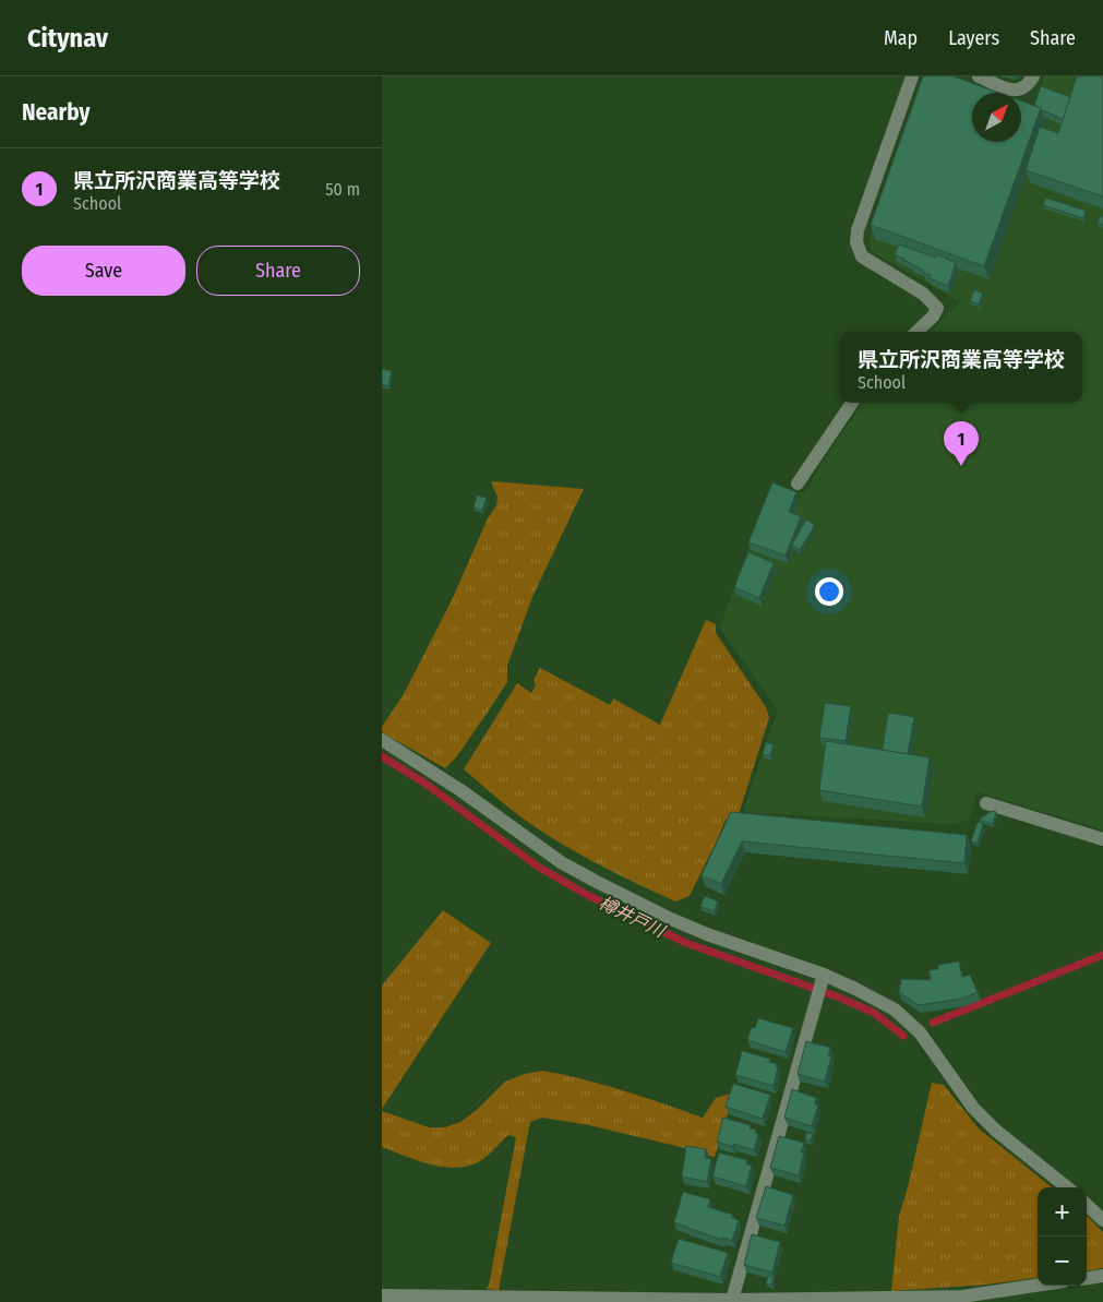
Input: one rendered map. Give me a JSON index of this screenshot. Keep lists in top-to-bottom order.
{
  "water": ["樽井戸川"],
  "north": "top right",
  "page": {
    "header": "Citynav",
    "nav": ["Map", "Layers", "Share"],
    "heading": "Nearby",
    "list": [
      {
        "mark": "1",
        "name": "県立所沢商業高等学校",
        "note": "School",
        "value": "50 m"
      }
    ],
    "buttons": ["Save", "Share"],
    "popup": ["県立所沢商業高等学校", "School"],
    "pins": "1",
    "map_buttons": ["+", "−"]
  }
}
